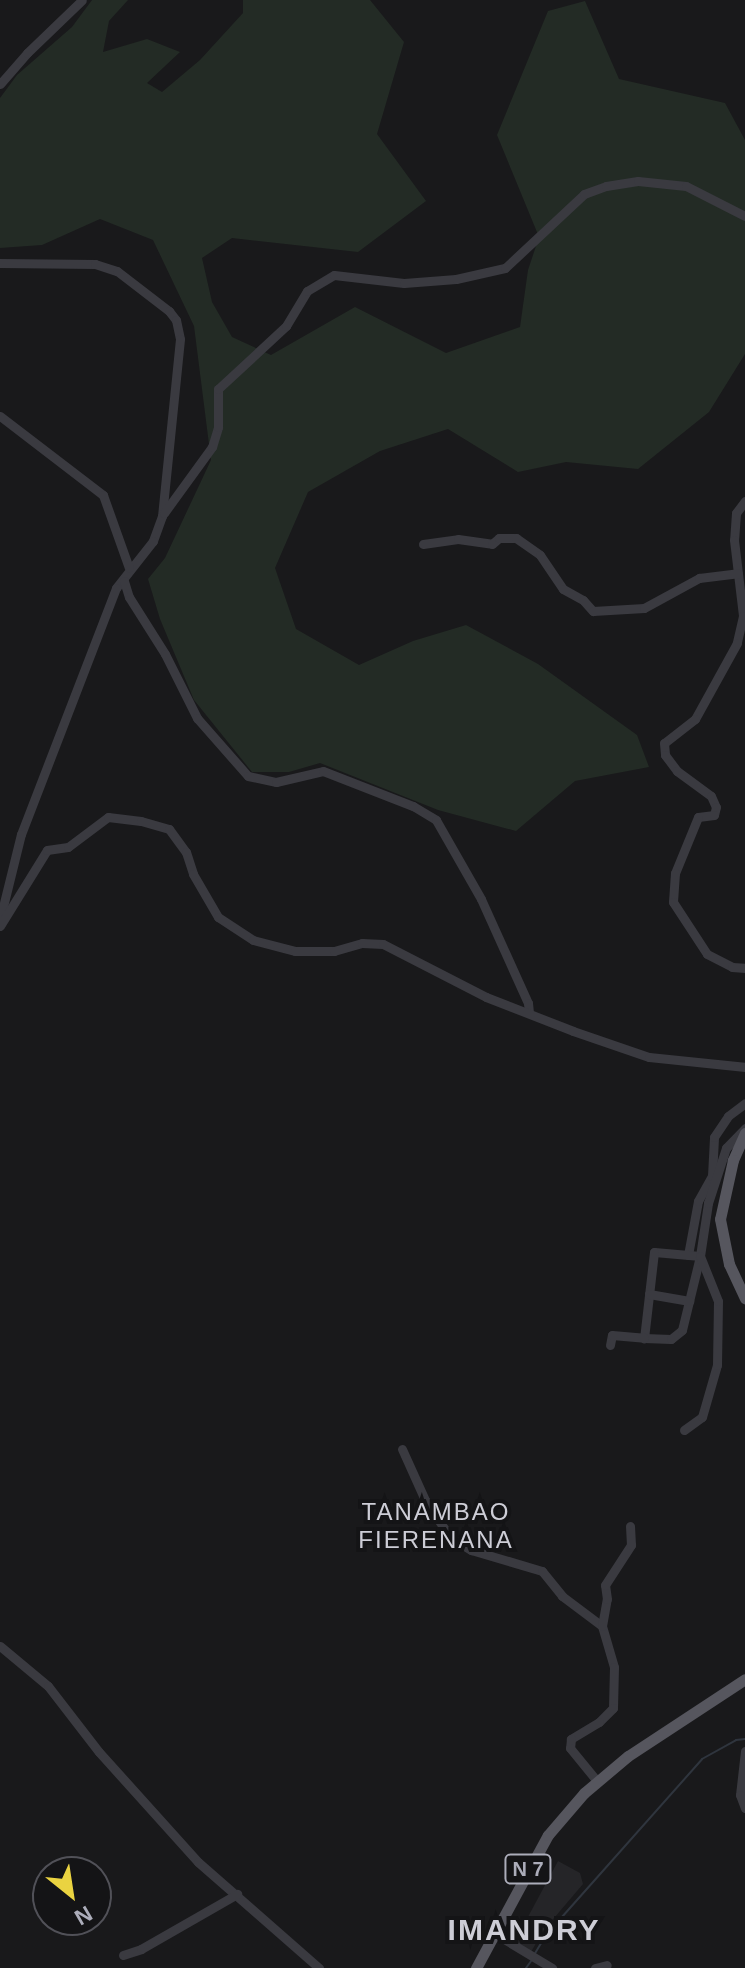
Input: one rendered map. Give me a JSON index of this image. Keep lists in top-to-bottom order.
{
  "streets": {
    "main road": ["N 7"]
  },
  "districts": ["TANAMBAO FIERENANA", "IMANDRY"],
  "north": "bottom right"
}
